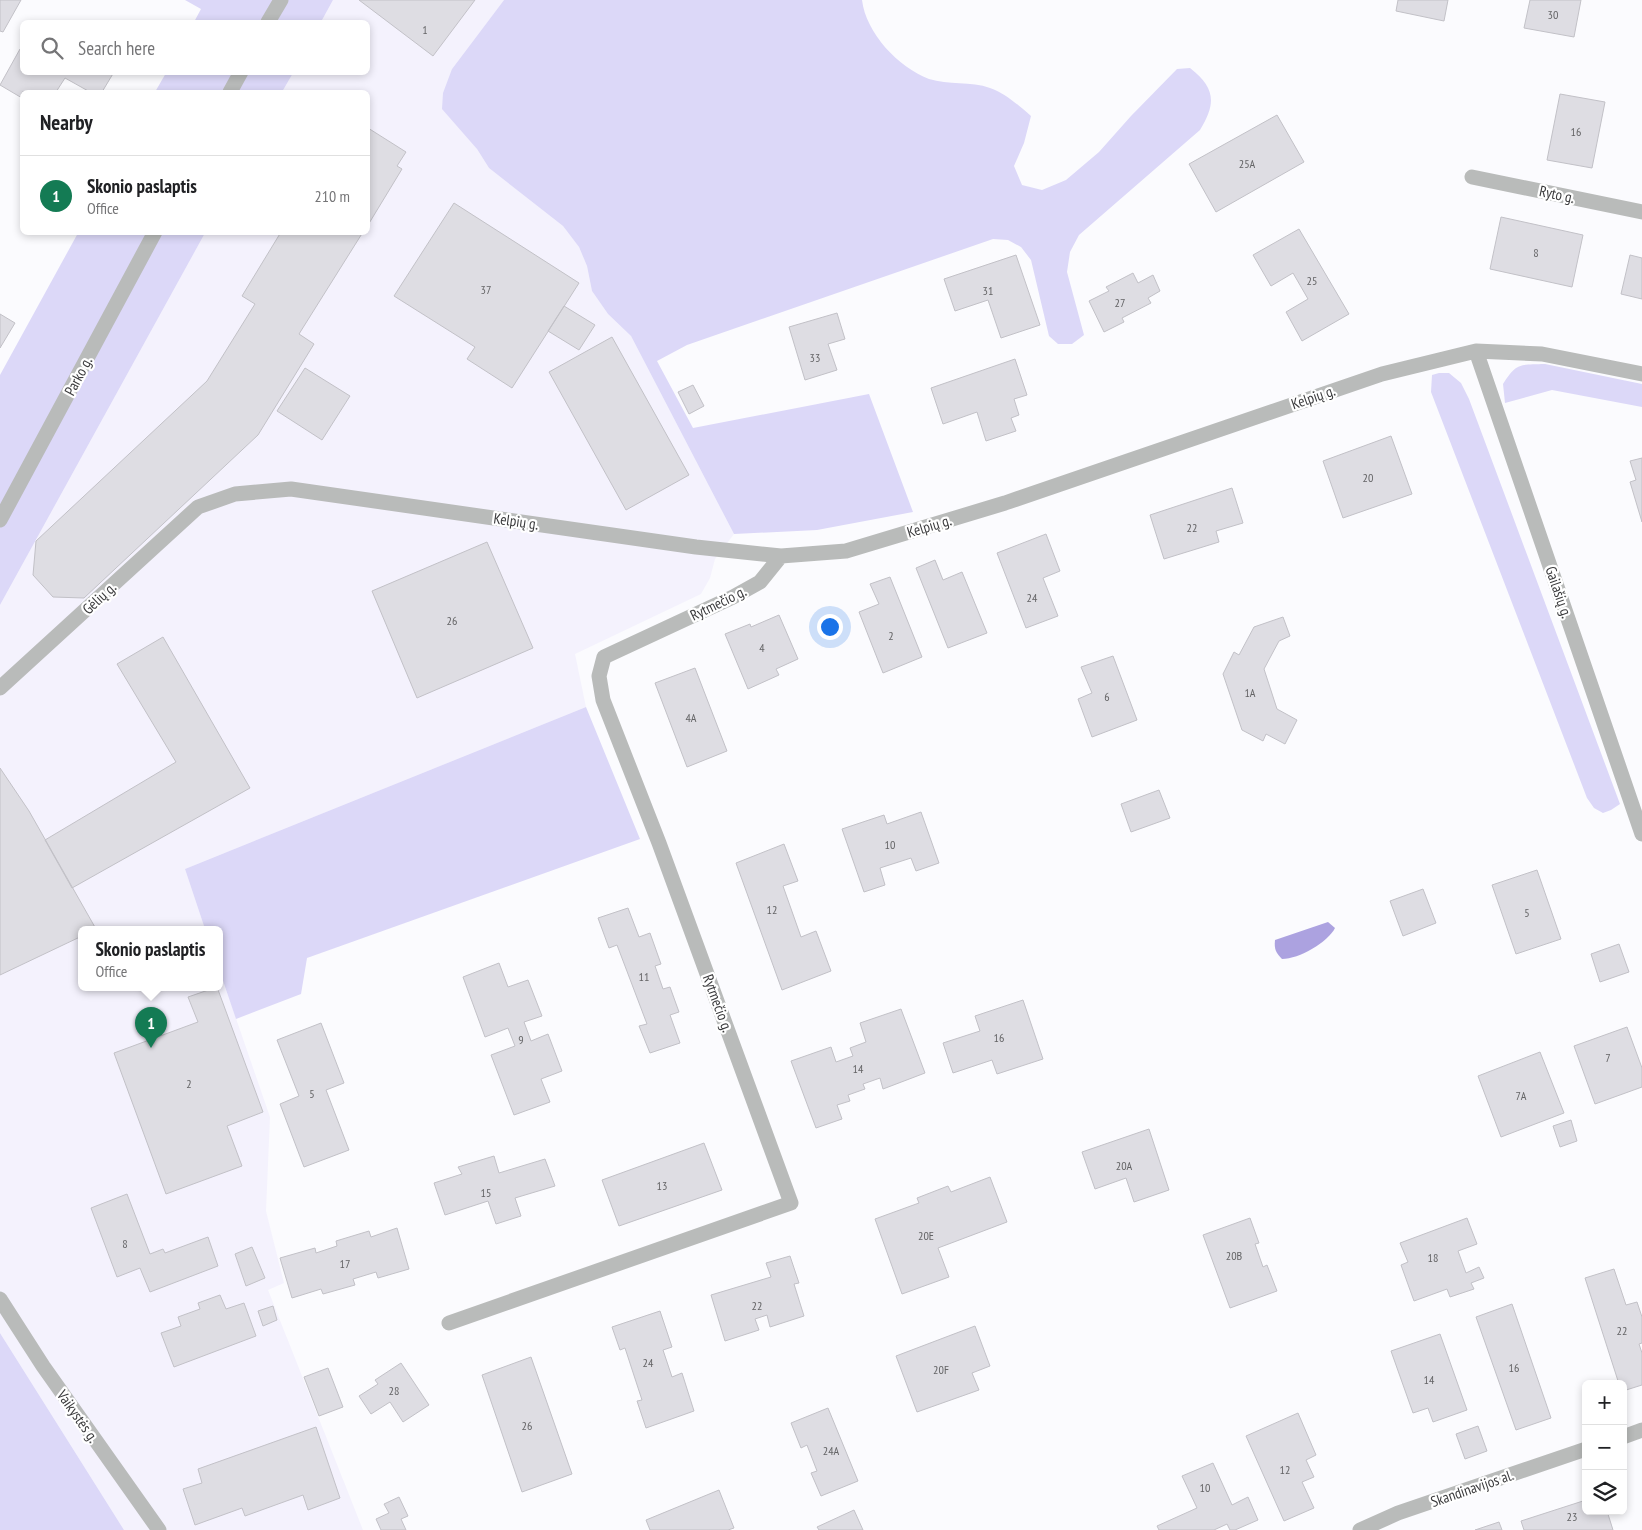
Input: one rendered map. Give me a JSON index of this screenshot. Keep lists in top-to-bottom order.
{
  "streets": {
    "street": [
      "Ryto g.",
      "Parko g.",
      "Kelpių g.",
      "Gailašių g.",
      "Gėlių g.",
      "Rytmečio g.",
      "Vaikystės g.",
      "Skandinavijos al."
    ]
  },
  "crossings": [
    ["Kelpių g.", "Gailašių g."],
    ["Kelpių g.", "Gėlių g."],
    ["Kelpių g.", "Rytmečio g."]
  ],
  "house_numbers": [
    "30",
    "1",
    "16",
    "25A",
    "8",
    "25",
    "37",
    "31",
    "27",
    "33",
    "20",
    "22",
    "24",
    "26",
    "2",
    "4",
    "1A",
    "6",
    "4A",
    "10",
    "12",
    "5",
    "11",
    "16",
    "9",
    "7",
    "14",
    "2",
    "5",
    "7A",
    "20A",
    "13",
    "15",
    "20E",
    "8",
    "20B",
    "18",
    "17",
    "22",
    "22",
    "24",
    "16",
    "20F",
    "14",
    "28",
    "26",
    "24A",
    "12",
    "10",
    "23"
  ],
  "page": {
    "search": "Search here",
    "heading": "Nearby",
    "list": [
      {
        "mark": "1",
        "name": "Skonio paslaptis",
        "note": "Office",
        "value": "210 m"
      }
    ],
    "popup": ["Skonio paslaptis", "Office"],
    "pins": "1",
    "map_buttons": ["+", "−"]
  }
}
